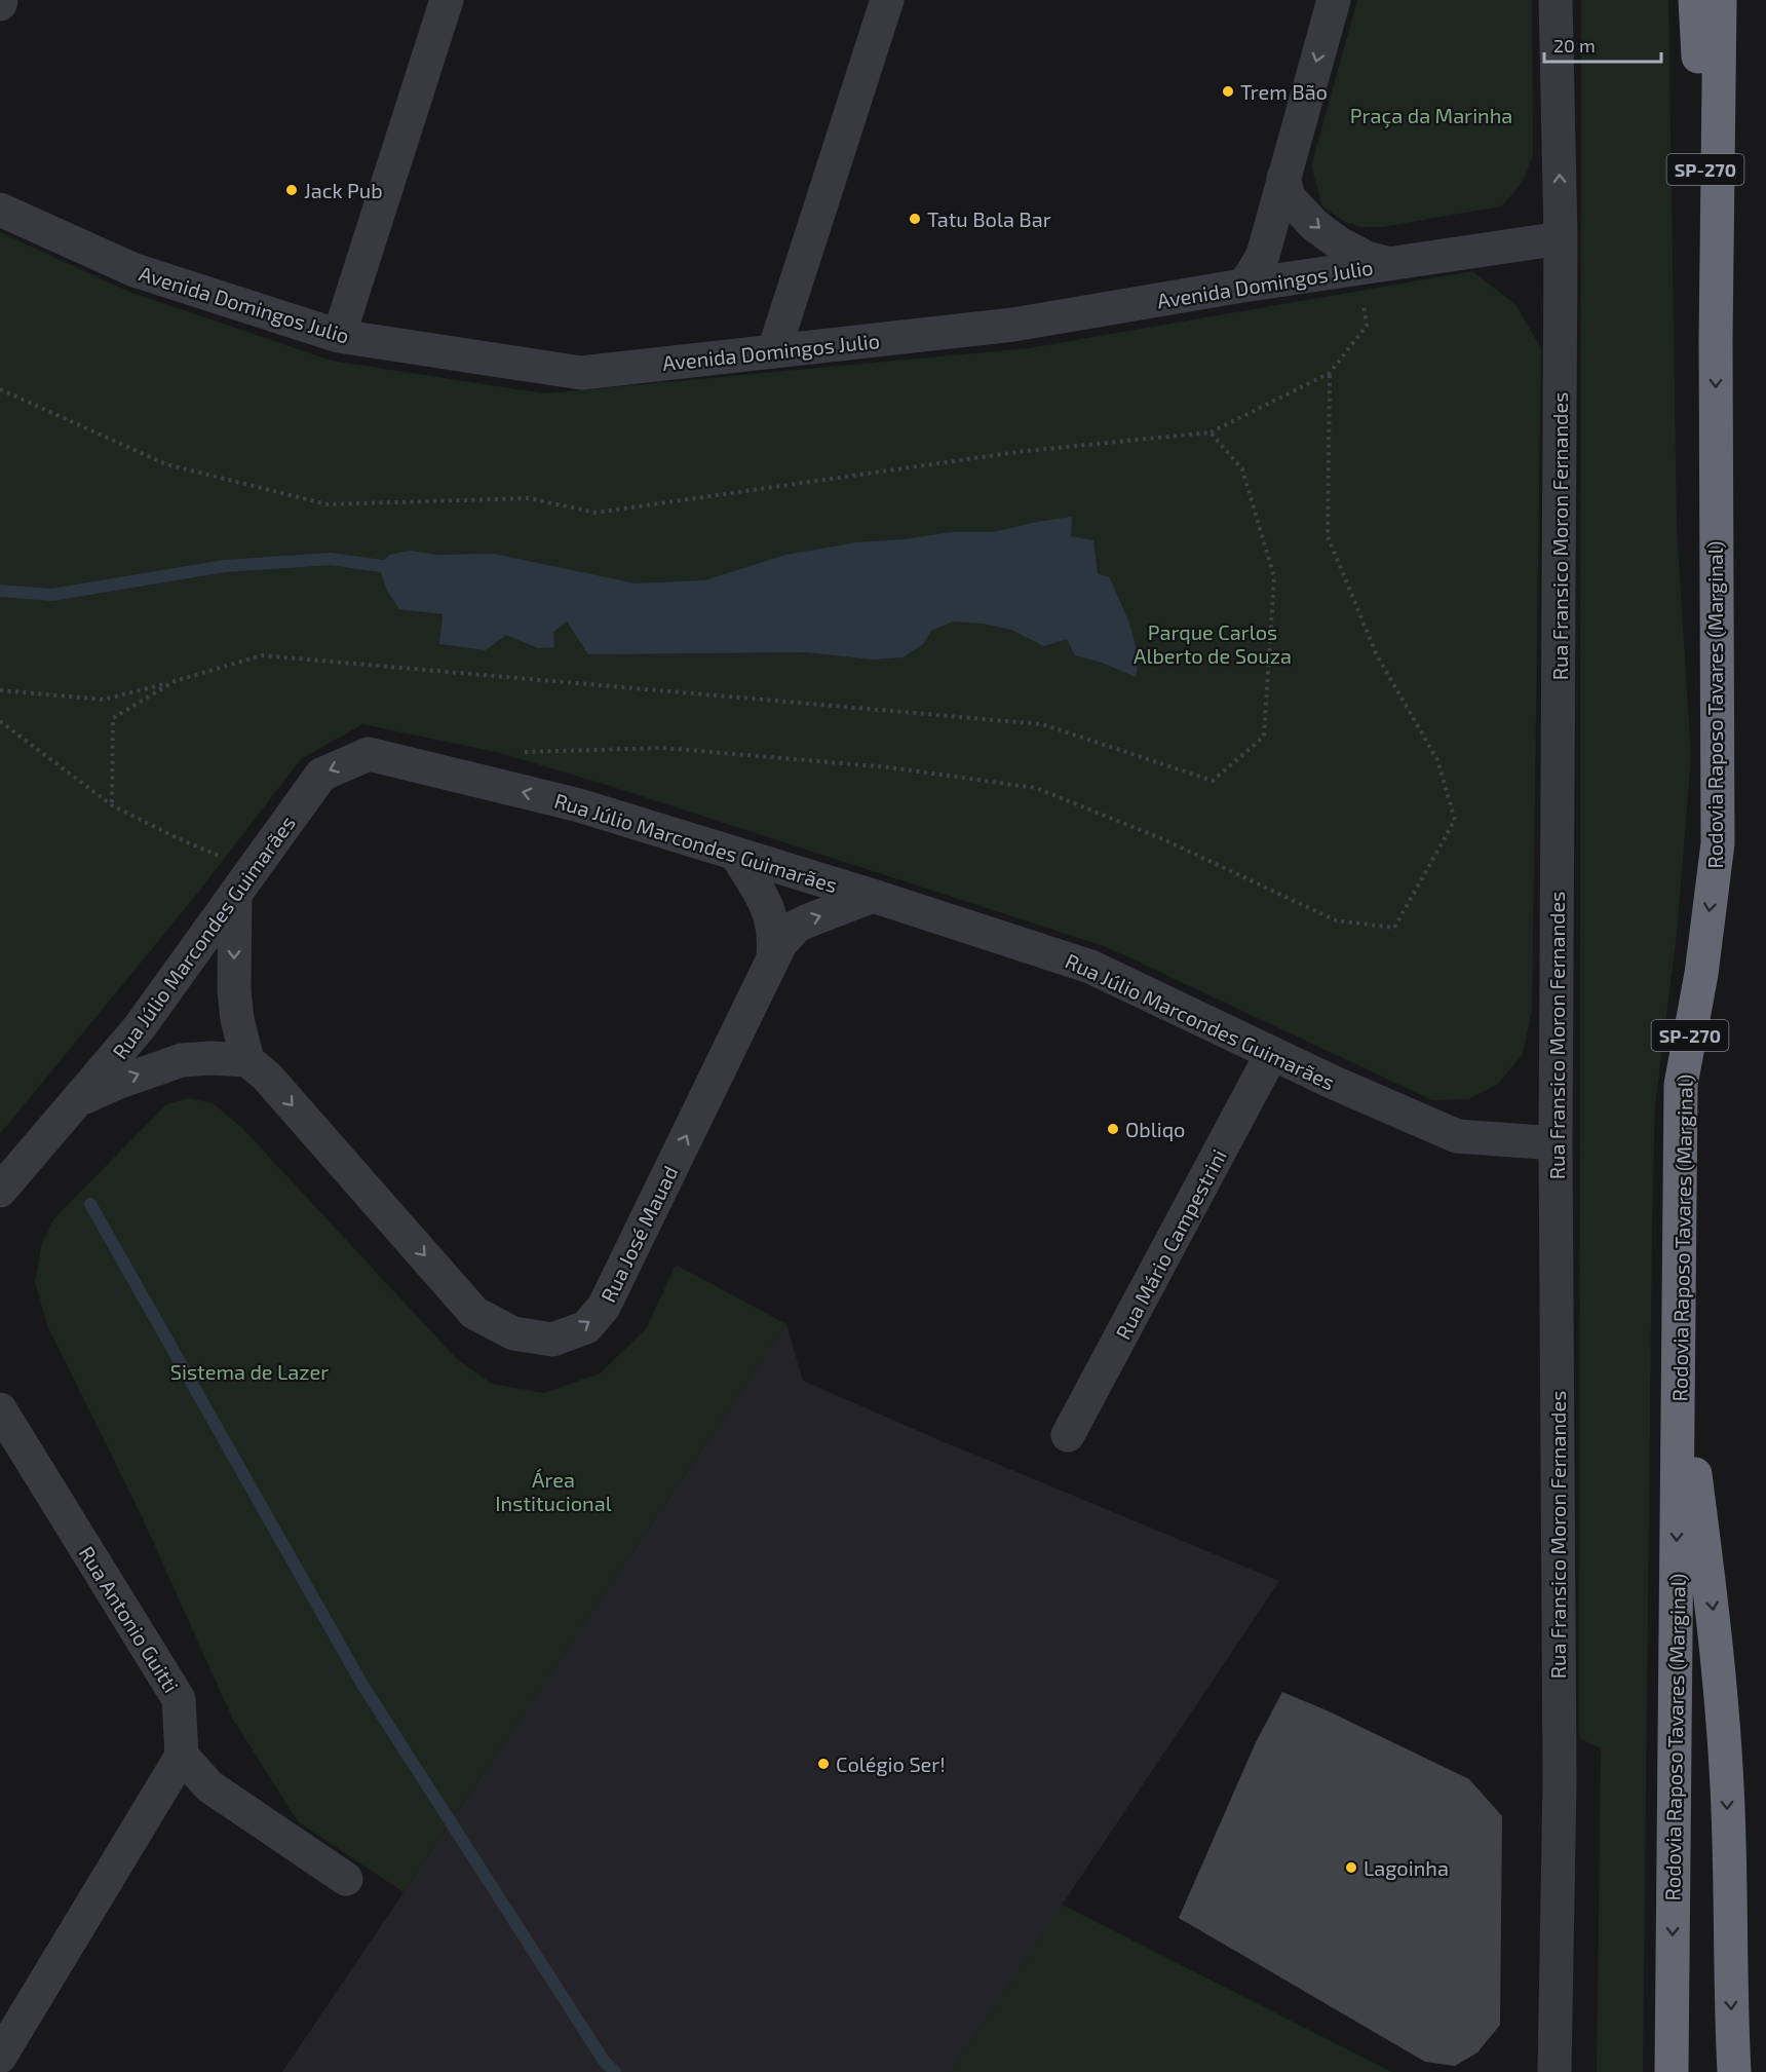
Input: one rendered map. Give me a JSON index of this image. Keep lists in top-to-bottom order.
{
  "streets": {
    "highway": ["SP-270", "Rodovia Raposo Tavares (Marginal)"],
    "street": [
      "Avenida Domingos Julio",
      "Rua Fransico Moron Fernandes",
      "Rua Júlio Marcondes Guimarães",
      "Rua José Mauad",
      "Rua Mário Campestrini",
      "Rua Antonio Guitti"
    ]
  },
  "crossings": [
    ["SP-270", "Rodovia Raposo Tavares (Marginal)"],
    ["Avenida Domingos Julio", "Rua Fransico Moron Fernandes"],
    ["Rua Fransico Moron Fernandes", "Rua Júlio Marcondes Guimarães"],
    ["Rua Júlio Marcondes Guimarães", "Rua José Mauad"],
    ["Rua Júlio Marcondes Guimarães", "Rua Mário Campestrini"]
  ],
  "parks": [
    "Praça da Marinha",
    "Parque Carlos Alberto de Souza",
    "Sistema de Lazer",
    "Área Institucional"
  ],
  "places": [
    "Trem Bão",
    "Jack Pub",
    "Tatu Bola Bar",
    "Obliqo",
    "Colégio Ser!",
    "Lagoinha"
  ],
  "scale_bar": "20 m"
}
